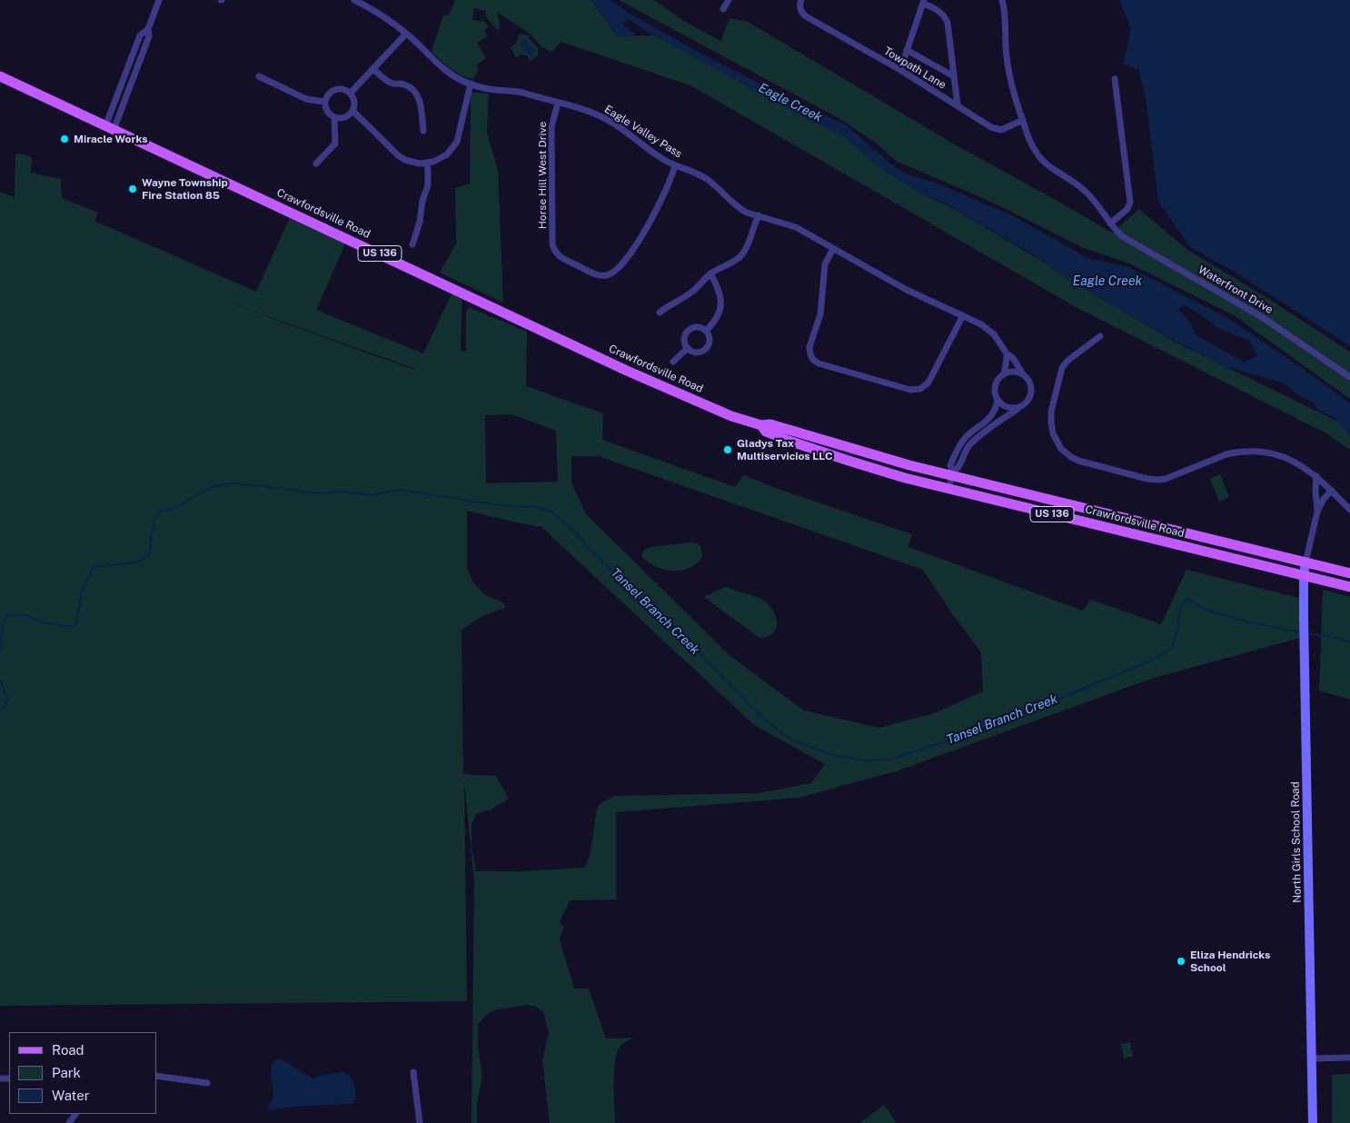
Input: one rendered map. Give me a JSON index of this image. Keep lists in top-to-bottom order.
{
  "streets": {
    "main road": ["Crawfordsville Road", "US 136", "North Girls School Road"],
    "street": [
      "Towpath Lane",
      "Eagle Valley Pass",
      "Horse Hill West Drive",
      "Waterfront Drive"
    ]
  },
  "crossings": [
    ["Towpath Lane", "Waterfront Drive"],
    ["Eagle Valley Pass", "Horse Hill West Drive"],
    ["Crawfordsville Road", "North Girls School Road"]
  ],
  "water": ["Eagle Creek", "Tansel Branch Creek"],
  "places": [
    "Miracle Works",
    "Wayne Township Fire Station 85",
    "Gladys Tax Multiservicios LLC",
    "Eliza Hendricks School"
  ],
  "legend": ["Road", "Park", "Water"]
}
